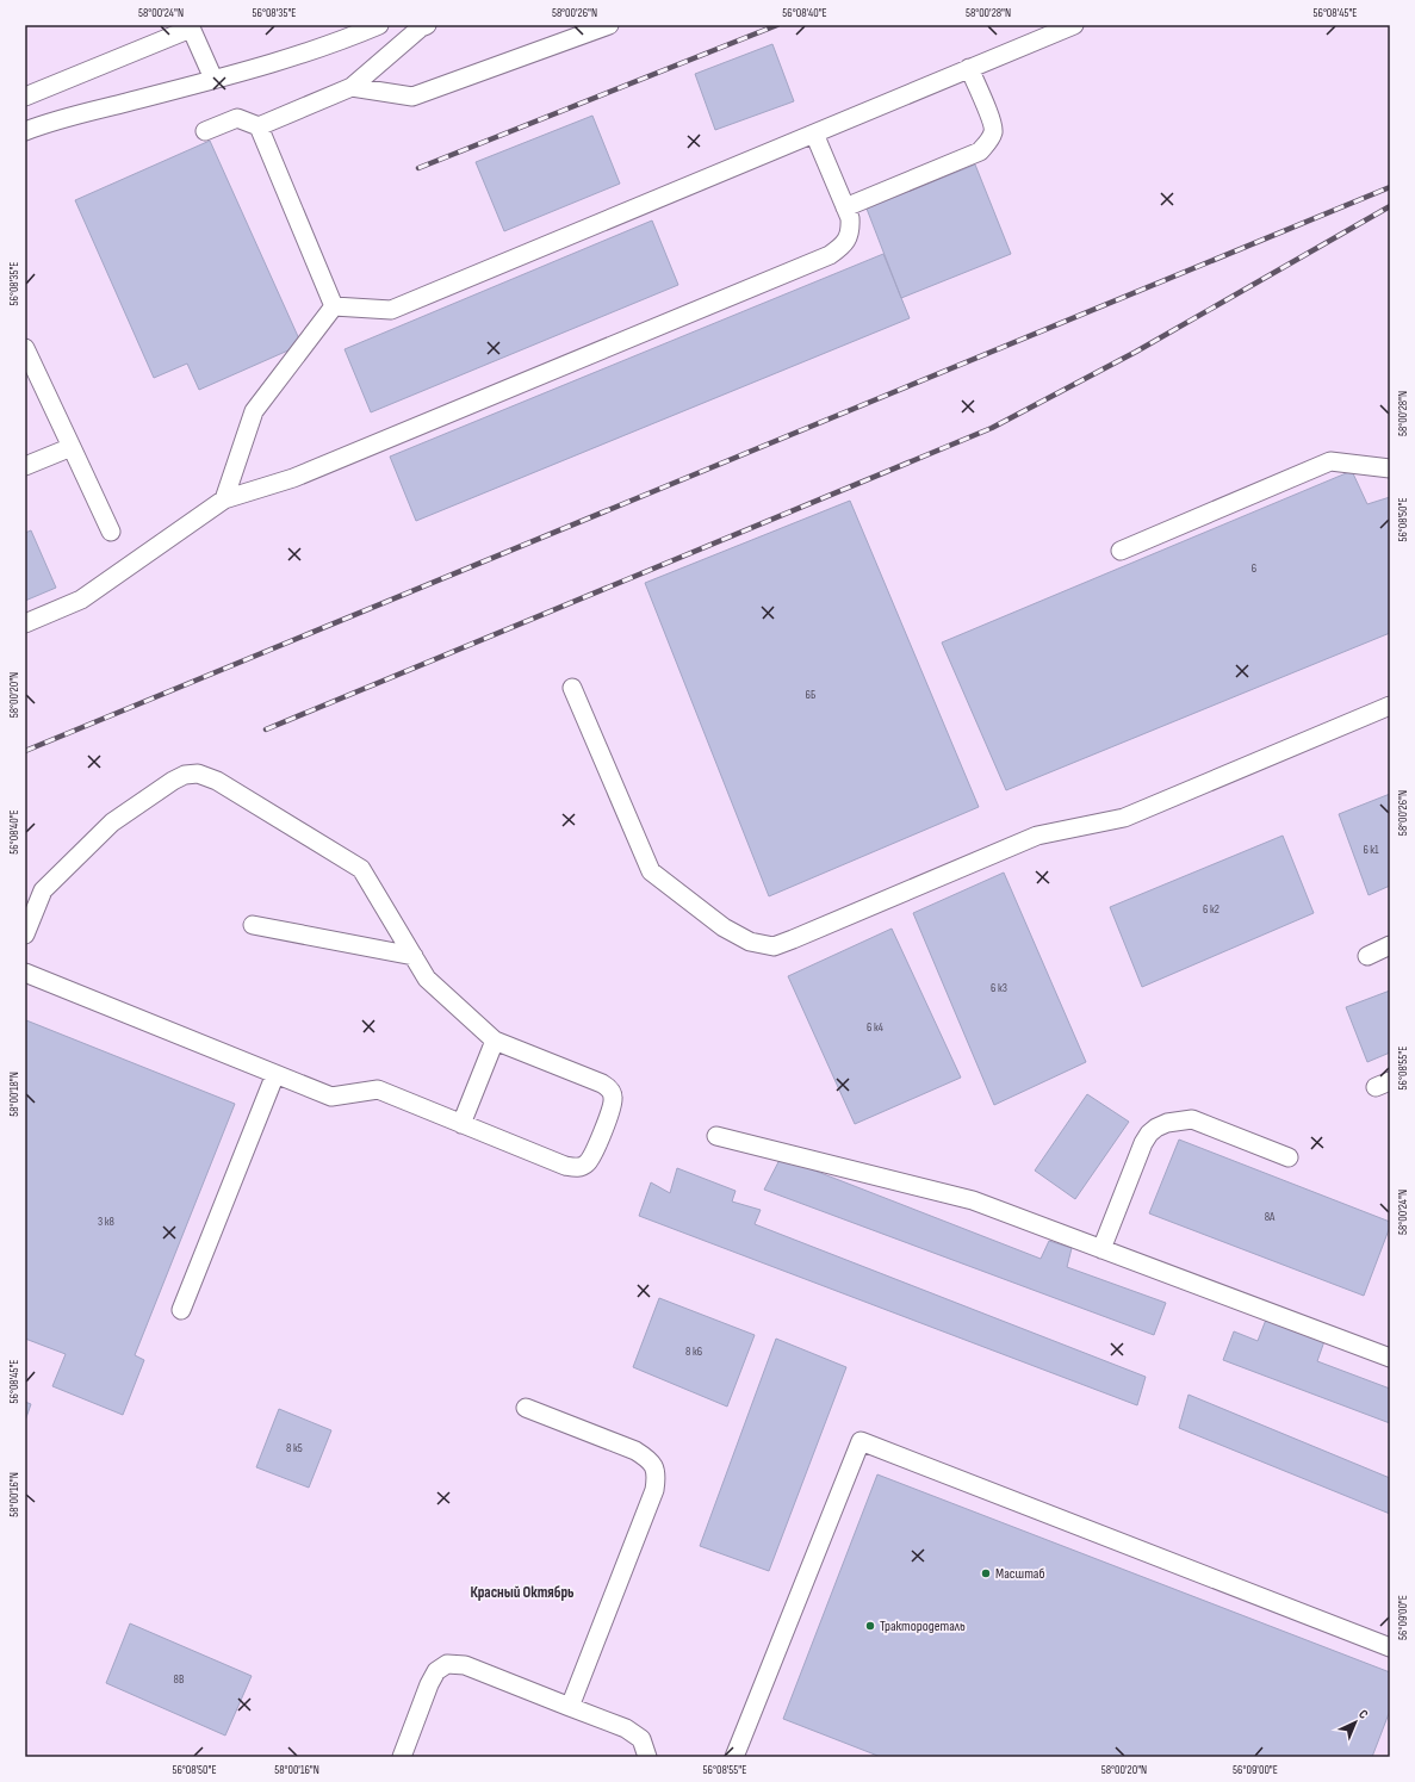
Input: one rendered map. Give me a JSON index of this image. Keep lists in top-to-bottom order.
{
  "districts": ["Красный Октябрь"],
  "places": ["Масштаб", "Трактородеталь"],
  "house_numbers": [
    "6",
    "6Б",
    "6 к1",
    "6 к2",
    "6 к3",
    "6 к4",
    "8А",
    "3 к8",
    "8 к6",
    "8 к5",
    "8В"
  ],
  "north": "top right",
  "coordinates": [
    "58°00'24\"N",
    "56°08'35\"E",
    "58°00'26\"N",
    "56°08'40\"E",
    "58°00'28\"N",
    "56°08'45\"E",
    "56°08'50\"E",
    "58°00'20\"N",
    "56°08'55\"E",
    "58°00'18\"N",
    "58°00'16\"N",
    "56°09'00\"E"
  ]
}
